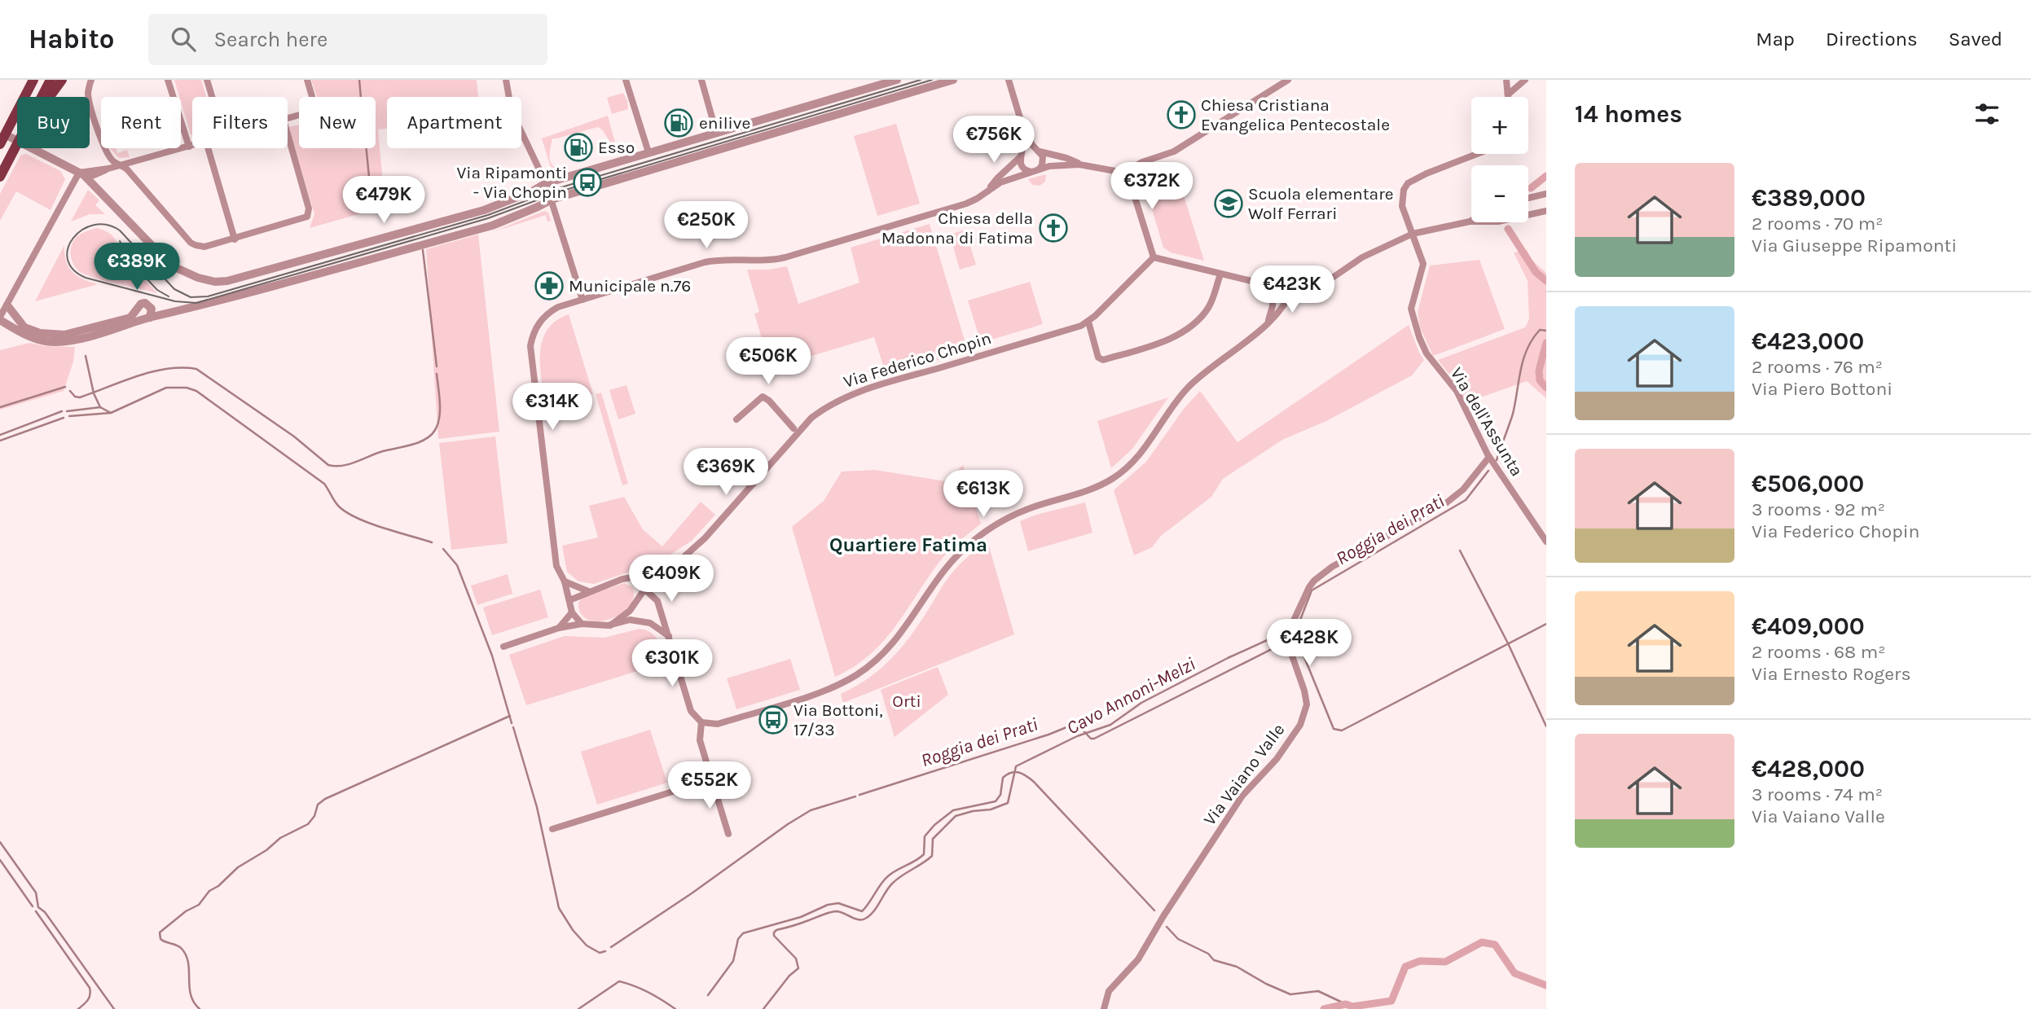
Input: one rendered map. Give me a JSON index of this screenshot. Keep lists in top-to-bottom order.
{
  "streets": {
    "street": ["Via Federico Chopin", "Via dell'Assunta", "Via Vaiano Valle"]
  },
  "crossings": [
    ["Via dell'Assunta", "Via Vaiano Valle"]
  ],
  "districts": ["Quartiere Fatima"],
  "water": ["Roggia dei Prati", "Cavo Annoni-Melzi"],
  "parks": ["Orti"],
  "places": {
    "church": ["Chiesa Cristiana Evangelica Pentecostale", "Chiesa della Madonna di Fatima"],
    "fuel station": ["enilive", "Esso"],
    "bus stop": ["Via Ripamonti - Via Chopin", "Via Bottoni, 17/33"],
    "school or university": ["Scuola elementare Wolf Ferrari"],
    "pharmacy": ["Municipale n.76"]
  },
  "page": {
    "header": "Habito",
    "search": "Search here",
    "nav": ["Map", "Directions", "Saved"],
    "heading": "14 homes",
    "map_buttons": ["+", "−"],
    "chip": [
      "Buy",
      "Rent",
      "Filters",
      "New",
      "Apartment"
    ],
    "price": [
      "€756K",
      "€372K",
      "€479K",
      "€250K",
      "€389K",
      "€423K",
      "€506K",
      "€314K",
      "€369K",
      "€613K",
      "€409K",
      "€428K",
      "€301K",
      "€552K"
    ],
    "list": [
      {
        "name": "€389,000",
        "note": "2 rooms · 70 m² · Via Giuseppe Ripamonti"
      },
      {
        "name": "€423,000",
        "note": "2 rooms · 76 m² · Via Piero Bottoni"
      },
      {
        "name": "€506,000",
        "note": "3 rooms · 92 m² · Via Federico Chopin"
      },
      {
        "name": "€409,000",
        "note": "2 rooms · 68 m² · Via Ernesto Rogers"
      },
      {
        "name": "€428,000",
        "note": "3 rooms · 74 m² · Via Vaiano Valle"
      }
    ]
  }
}
